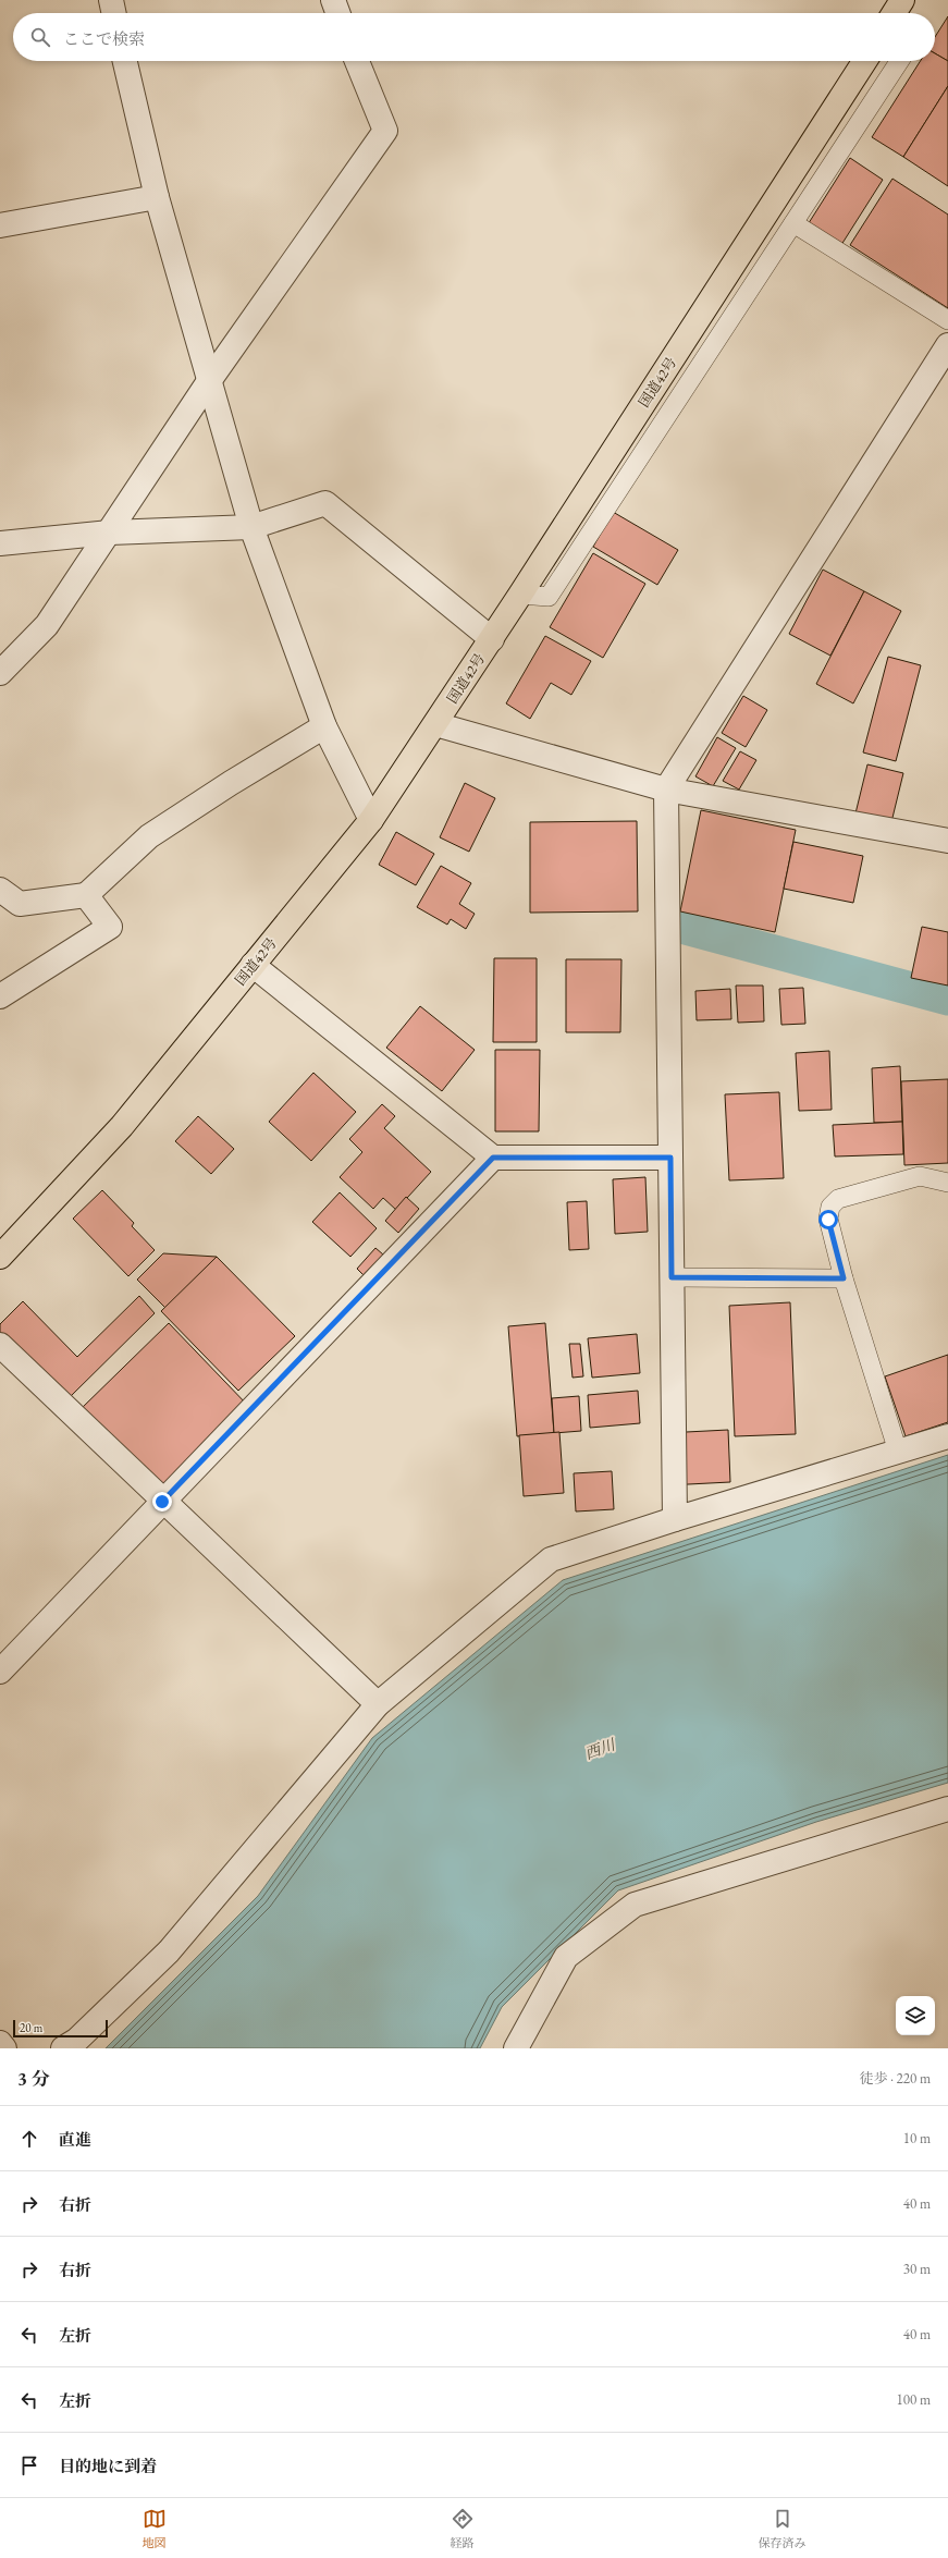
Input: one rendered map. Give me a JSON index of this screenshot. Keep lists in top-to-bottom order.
{
  "streets": {
    "highway": ["国道42号"]
  },
  "water": ["西川"],
  "scale_bar": "20 m",
  "page": {
    "search": "ここで検索",
    "scale": "20 m",
    "heading": ["3 分", "徒歩 · 220 m"],
    "list": [
      ["直進", "10 m"],
      ["右折", "40 m"],
      ["右折", "30 m"],
      ["左折", "40 m"],
      ["左折", "100 m"],
      "目的地に到着"
    ],
    "nav": ["地図", "経路", "保存済み"]
  }
}
